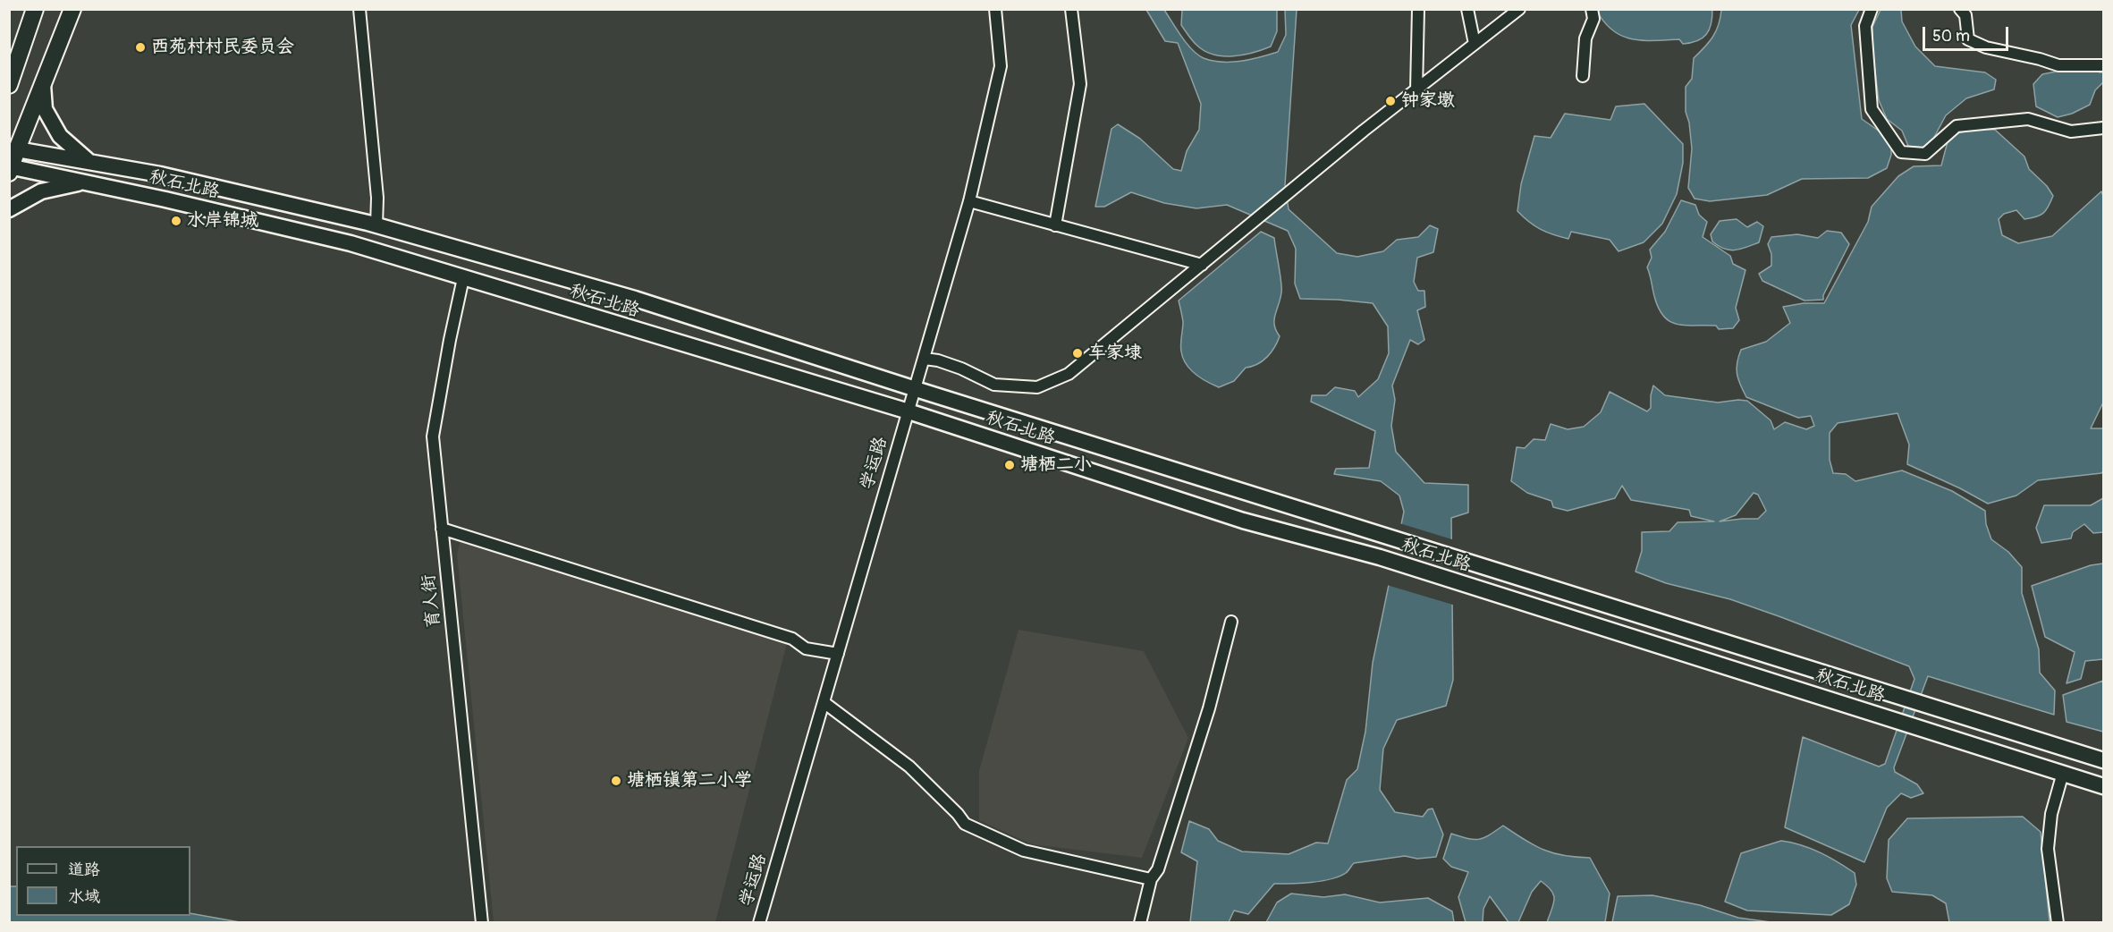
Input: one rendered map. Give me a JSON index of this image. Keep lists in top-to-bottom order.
{
  "streets": {
    "main road": ["秋石北路"],
    "street": ["学运路", "育人街"]
  },
  "crossings": [
    ["秋石北路", "学运路"],
    ["秋石北路", "育人街"]
  ],
  "places": [
    "西苑村村民委员会",
    "钟家墩",
    "水岸锦城",
    "车家埭",
    "塘栖二小",
    "塘栖镇第二小学"
  ],
  "legend": ["道路", "水域"],
  "scale_bar": "50 m"
}
